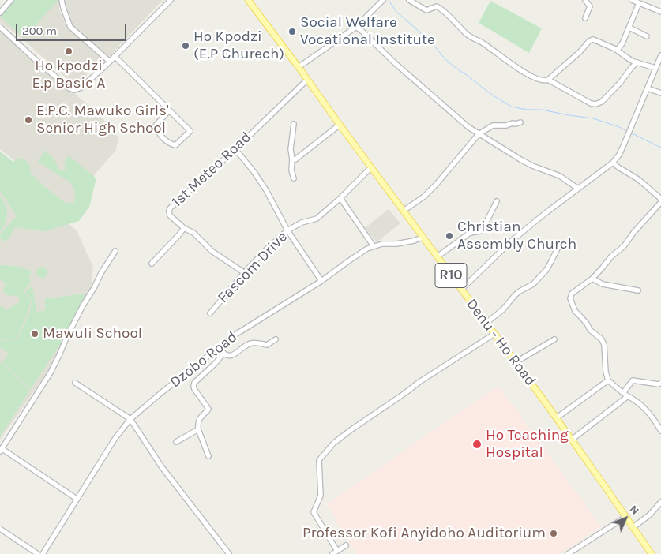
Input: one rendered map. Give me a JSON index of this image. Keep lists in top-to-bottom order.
{
  "streets": {
    "main road": ["R10", "Denu - Ho Road"],
    "street": ["1st Meteo Road", "Fascom Drive", "Dzobo Road"]
  },
  "crossings": [
    ["1st Meteo Road", "Denu - Ho Road"],
    ["Fascom Drive", "Denu - Ho Road"],
    ["Denu - Ho Road", "Dzobo Road"]
  ],
  "places": [
    "Social Welfare Vocational Institute",
    "Ho Kpodzi (E.P Churech)",
    "Ho kpodzi E.p Basic A",
    "E.P.C. Mawuko Girls' Senior High School",
    "Christian Assembly Church",
    "Mawuli School",
    "Ho Teaching Hospital",
    "Professor Kofi Anyidoho Auditorium"
  ],
  "scale_bar": "200 m",
  "north": "top right"
}
